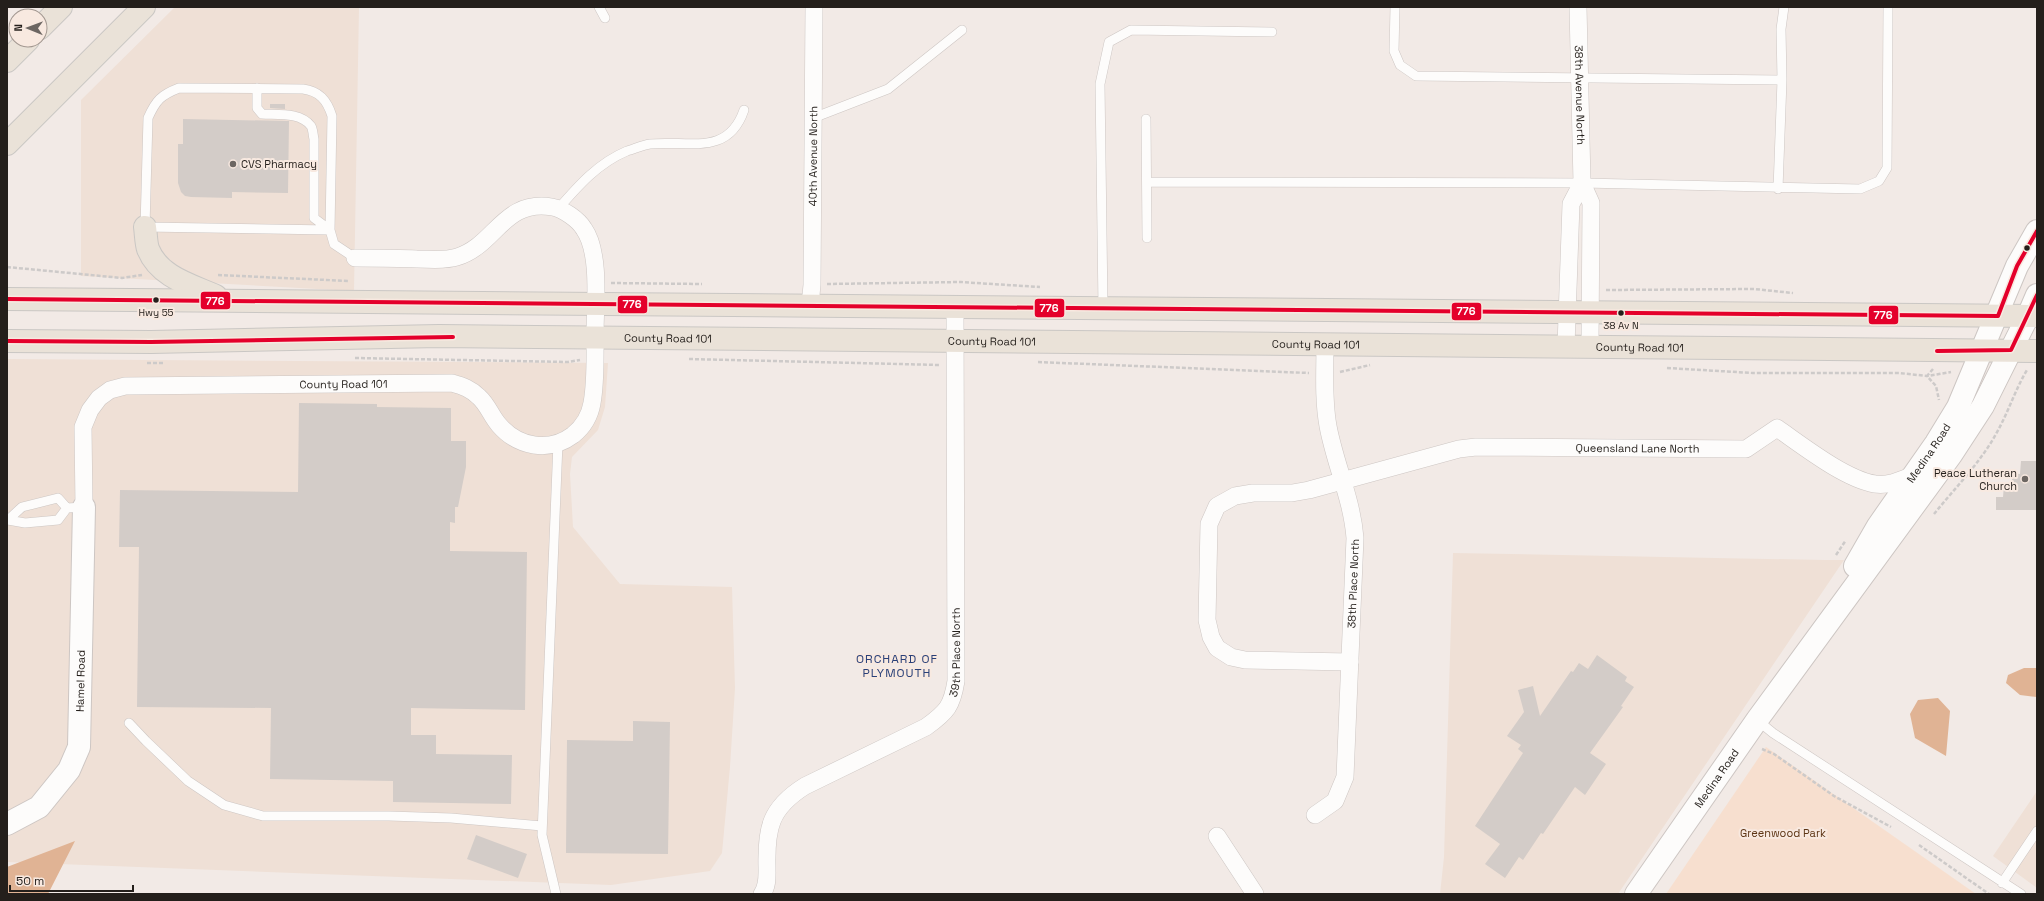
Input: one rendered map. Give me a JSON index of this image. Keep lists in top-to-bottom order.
{
  "streets": {
    "main road": ["County Road 101"],
    "street": [
      "38th Avenue North",
      "40th Avenue North",
      "Queensland Lane North",
      "Medina Road",
      "38th Place North",
      "39th Place North",
      "Hamel Road"
    ]
  },
  "crossings": [
    ["38th Avenue North", "County Road 101"],
    ["County Road 101", "Medina Road"],
    ["County Road 101", "38th Place North"],
    ["County Road 101", "39th Place North"],
    ["County Road 101", "Hamel Road"],
    ["Queensland Lane North", "Medina Road"],
    ["Queensland Lane North", "38th Place North"]
  ],
  "districts": ["ORCHARD OF PLYMOUTH"],
  "parks": ["Greenwood Park"],
  "places": [
    "CVS Pharmacy",
    "Hwy 55",
    "38 Av N",
    "Peace Lutheran Church"
  ],
  "lines": ["transit line 776"],
  "scale_bar": "50 m",
  "north": "left"
}
